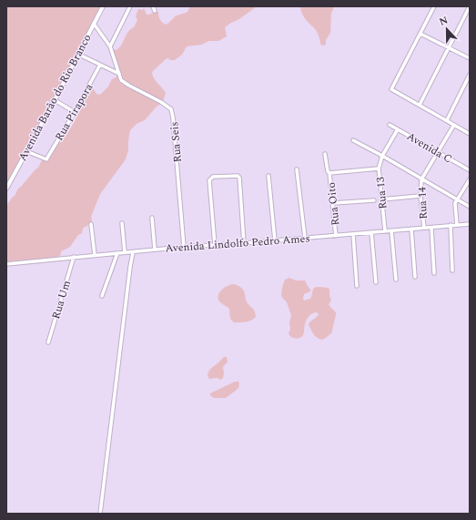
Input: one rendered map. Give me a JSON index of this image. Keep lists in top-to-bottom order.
{
  "streets": {
    "street": [
      "Avenida Barão do Rio Branco",
      "Rua Pirapora",
      "Rua Seis",
      "Avenida C",
      "Rua 13",
      "Rua 14",
      "Rua Oito",
      "Avenida Lindolfo Pedro Ames",
      "Rua Um"
    ]
  },
  "crossings": [
    ["Avenida Barão do Rio Branco", "Rua Pirapora"],
    ["Rua Seis", "Avenida Lindolfo Pedro Ames"],
    ["Avenida C", "Rua 13"],
    ["Rua 13", "Avenida Lindolfo Pedro Ames"],
    ["Rua 14", "Avenida Lindolfo Pedro Ames"],
    ["Rua Oito", "Avenida Lindolfo Pedro Ames"],
    ["Avenida Lindolfo Pedro Ames", "Rua Um"]
  ],
  "north": "top"
}
